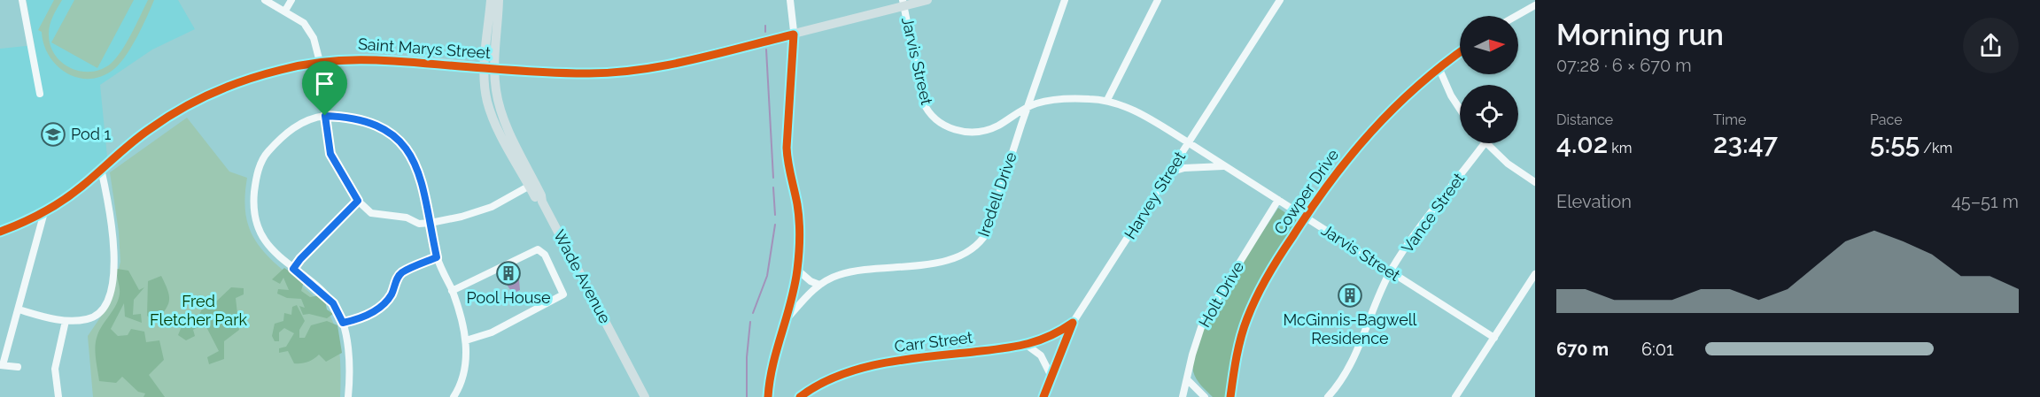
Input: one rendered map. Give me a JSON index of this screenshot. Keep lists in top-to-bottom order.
{
  "streets": {
    "main road": ["Saint Marys Street", "Wade Avenue"],
    "street": [
      "Jarvis Street",
      "Cowper Drive",
      "Iredell Drive",
      "Harvey Street",
      "Vance Street",
      "Holt Drive",
      "Carr Street"
    ]
  },
  "crossings": [
    ["Saint Marys Street", "Jarvis Street"],
    ["Saint Marys Street", "Wade Avenue"],
    ["Jarvis Street", "Cowper Drive"],
    ["Jarvis Street", "Iredell Drive"],
    ["Jarvis Street", "Harvey Street"],
    ["Jarvis Street", "Vance Street"],
    ["Jarvis Street", "Holt Drive"],
    ["Harvey Street", "Carr Street"]
  ],
  "parks": ["Fred Fletcher Park"],
  "places": {
    "school or university": ["Pod 1"],
    "building": ["Pool House", "McGinnis-Bagwell Residence"]
  },
  "north": "right",
  "page": {
    "heading": ["Morning run", "07:28 · 6 × 670 m"],
    "stats": [
      ["Distance", "4.02 km"],
      ["Time", "23:47"],
      ["Pace", "5:55 /km"]
    ],
    "chart": ["Elevation", "45–51 m"],
    "list": [
      {
        "name": "670 m",
        "note": "6:01"
      }
    ]
  }
}
